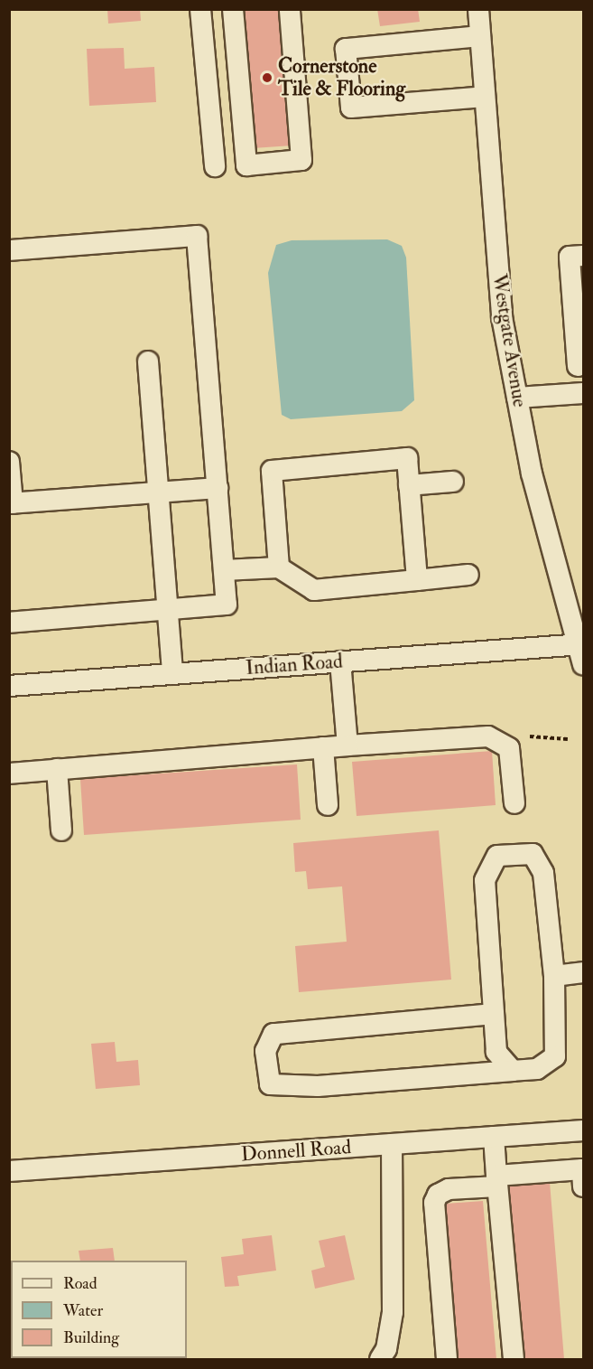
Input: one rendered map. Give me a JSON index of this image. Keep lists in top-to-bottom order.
{
  "streets": {
    "street": ["Westgate Avenue", "Indian Road", "Donnell Road"]
  },
  "crossings": [
    ["Westgate Avenue", "Indian Road"]
  ],
  "places": ["Cornerstone Tile & Flooring"],
  "legend": ["Road", "Water", "Building"]
}
